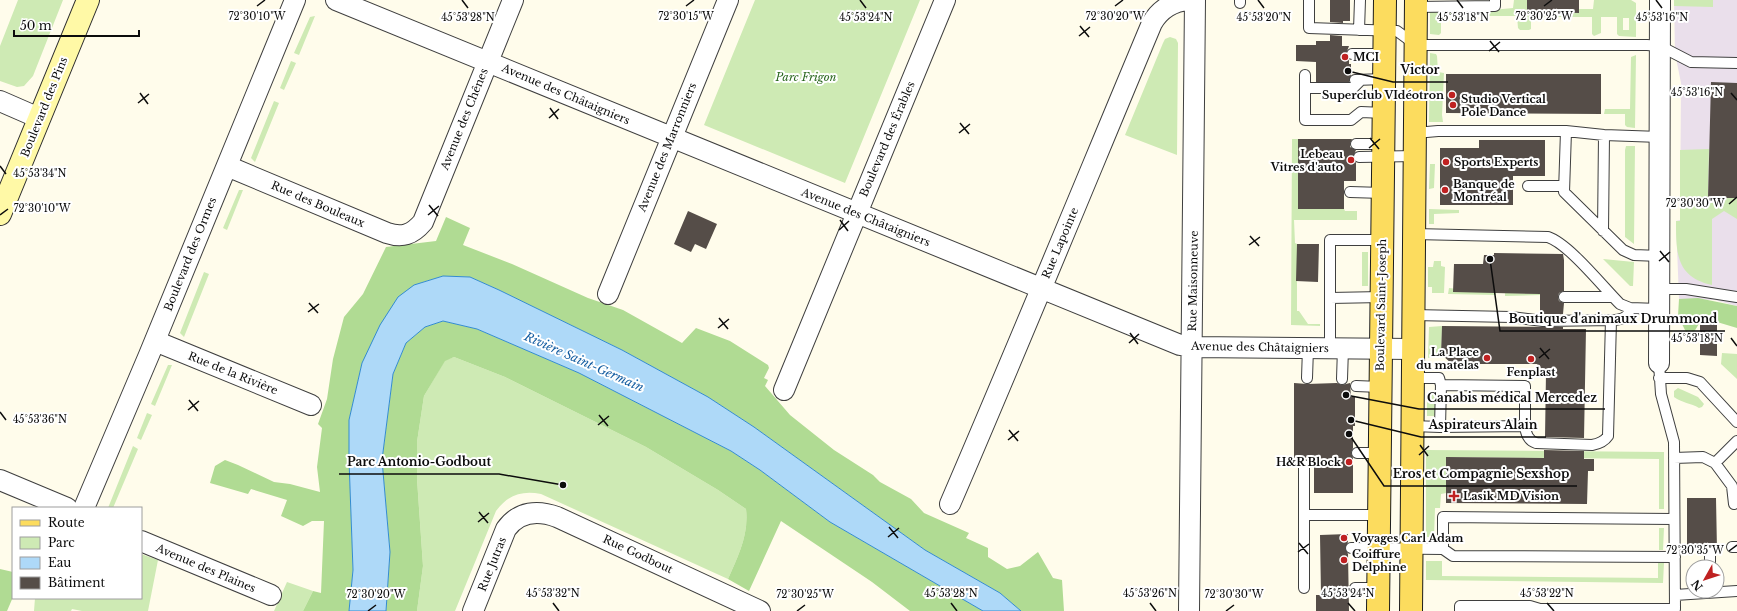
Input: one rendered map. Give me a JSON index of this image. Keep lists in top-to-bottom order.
{
  "streets": {
    "main road": ["Boulevard Saint-Joseph"],
    "street": [
      "Avenue des Châtaigniers",
      "Boulevard des Pins",
      "Avenue des Chênes",
      "Boulevard des Érables",
      "Avenue des Marronniers",
      "Rue des Bouleaux",
      "Rue Lapointe",
      "Boulevard des Ormes",
      "Rue Maisonneuve",
      "Rue de la Rivière",
      "Rue Godbout",
      "Rue Jutras",
      "Avenue des Plaines"
    ]
  },
  "crossings": [
    ["Avenue des Châtaigniers", "Avenue des Chênes"],
    ["Avenue des Châtaigniers", "Boulevard des Érables"],
    ["Avenue des Châtaigniers", "Avenue des Marronniers"],
    ["Avenue des Châtaigniers", "Rue Lapointe"],
    ["Avenue des Châtaigniers", "Rue Maisonneuve"],
    ["Avenue des Châtaigniers", "Boulevard Saint-Joseph"],
    ["Avenue des Chênes", "Rue des Bouleaux"],
    ["Rue des Bouleaux", "Boulevard des Ormes"],
    ["Boulevard des Ormes", "Rue de la Rivière"],
    ["Rue Godbout", "Rue Jutras"]
  ],
  "water": ["Rivière Saint-Germain"],
  "parks": ["Parc Frigon"],
  "places": {
    "other": [
      "MCI",
      "Victor",
      "Superclub VIdéotron",
      "Studio Vertical Pole Dance",
      "Lebeau Vitres d'auto",
      "Sports Experts",
      "Banque de Montréal",
      "Boutique d'animaux Drummond",
      "La Place du matelas",
      "Fenplast",
      "Canabis médical Mercedez",
      "Aspirateurs Alain",
      "Eros et Compagnie Sexshop",
      "H&R Block",
      "Parc Antonio-Godbout",
      "Voyages Carl Adam",
      "Coiffure Delphine"
    ],
    "health": ["Lasik MD Vision"]
  },
  "legend": [
    "Route",
    "Parc",
    "Eau",
    "Bâtiment"
  ],
  "scale_bar": "50 m",
  "north": "bottom left",
  "coordinates": [
    "72°30'10\"W",
    "72°30'15\"W",
    "72°30'20\"W",
    "72°30'25\"W",
    "45°53'18\"N",
    "45°53'28\"N",
    "45°53'24\"N",
    "45°53'20\"N",
    "45°53'16\"N",
    "45°53'34\"N",
    "72°30'30\"W",
    "45°53'36\"N",
    "72°30'35\"W",
    "45°53'32\"N",
    "45°53'26\"N",
    "45°53'22\"N"
  ]
}
